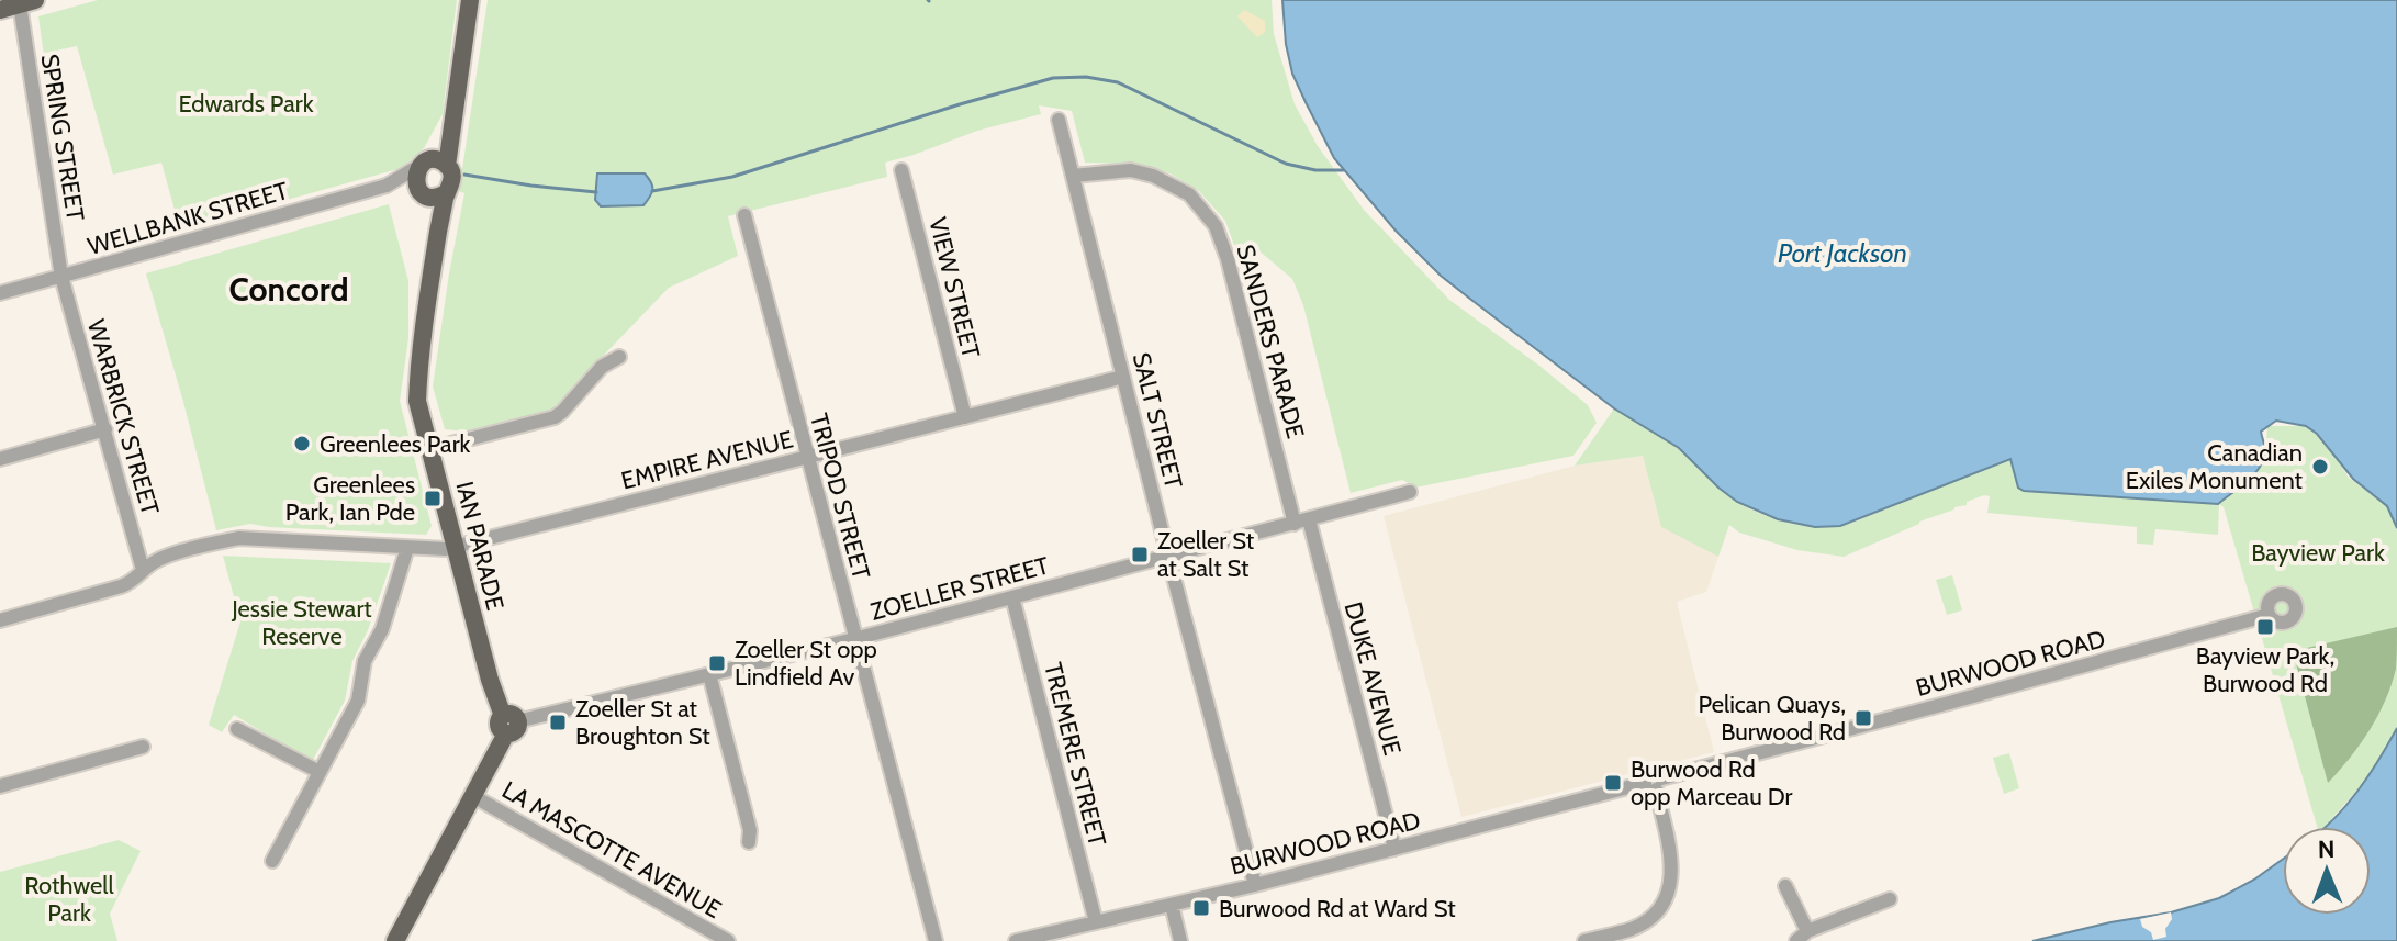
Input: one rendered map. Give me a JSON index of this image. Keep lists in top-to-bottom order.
{
  "streets": {
    "main road": ["IAN PARADE"],
    "street": [
      "SPRING STREET",
      "WELLBANK STREET",
      "VIEW STREET",
      "SANDERS PARADE",
      "WARBRICK STREET",
      "SALT STREET",
      "EMPIRE AVENUE",
      "TRIPOD STREET",
      "ZOELLER STREET",
      "BURWOOD ROAD",
      "DUKE AVENUE",
      "TREMERE STREET",
      "LA MASCOTTE AVENUE"
    ]
  },
  "crossings": [
    ["SPRING STREET", "WELLBANK STREET"],
    ["SPRING STREET", "WARBRICK STREET"],
    ["WELLBANK STREET", "WARBRICK STREET"],
    ["WELLBANK STREET", "IAN PARADE"],
    ["VIEW STREET", "EMPIRE AVENUE"],
    ["SANDERS PARADE", "SALT STREET"],
    ["SANDERS PARADE", "ZOELLER STREET"],
    ["SANDERS PARADE", "DUKE AVENUE"],
    ["WARBRICK STREET", "EMPIRE AVENUE"],
    ["SALT STREET", "EMPIRE AVENUE"],
    ["SALT STREET", "ZOELLER STREET"],
    ["SALT STREET", "BURWOOD ROAD"],
    ["EMPIRE AVENUE", "TRIPOD STREET"],
    ["EMPIRE AVENUE", "IAN PARADE"],
    ["TRIPOD STREET", "ZOELLER STREET"],
    ["IAN PARADE", "ZOELLER STREET"],
    ["ZOELLER STREET", "DUKE AVENUE"],
    ["ZOELLER STREET", "TREMERE STREET"],
    ["BURWOOD ROAD", "DUKE AVENUE"],
    ["BURWOOD ROAD", "TREMERE STREET"]
  ],
  "districts": ["Concord"],
  "water": ["Port Jackson"],
  "parks": [
    "Edwards Park",
    "Bayview Park",
    "Jessie Stewart Reserve",
    "Rothwell Park"
  ],
  "places": {
    "other": ["Greenlees Park", "Canadian Exiles Monument"],
    "transit": [
      "Greenlees Park, Ian Pde",
      "Zoeller St at Salt St",
      "Bayview Park, Burwood Rd",
      "Zoeller St opp Lindfield Av",
      "Pelican Quays, Burwood Rd",
      "Zoeller St at Broughton St",
      "Burwood Rd opp Marceau Dr",
      "Burwood Rd at Ward St"
    ]
  },
  "north": "top"
}
